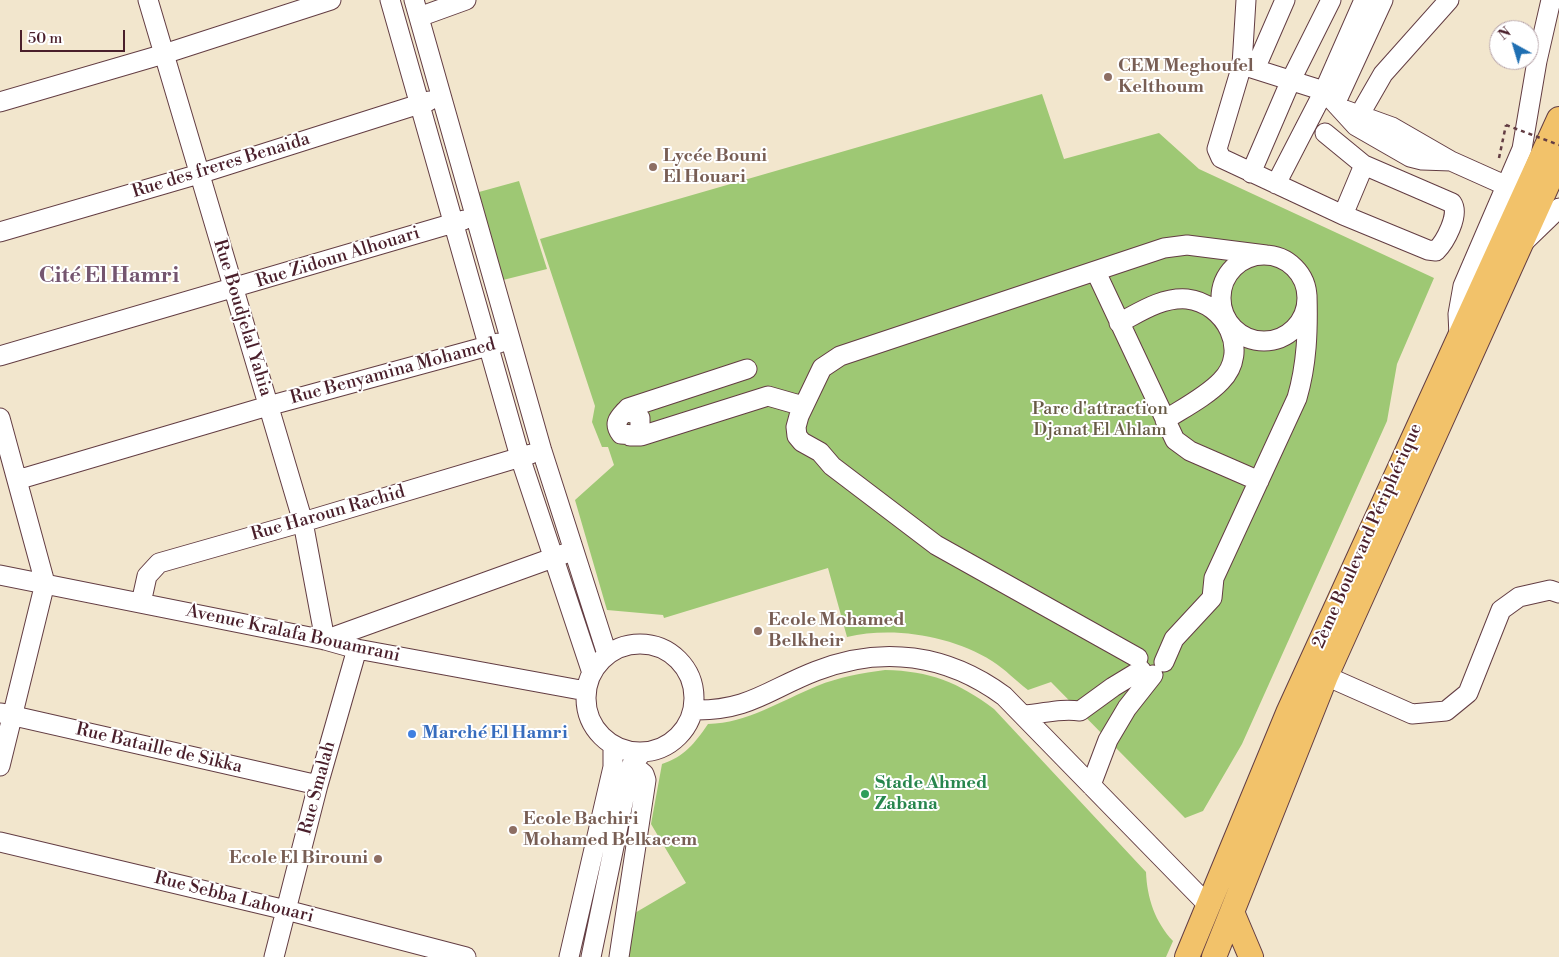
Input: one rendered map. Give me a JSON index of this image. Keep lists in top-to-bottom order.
{
  "streets": {
    "main road": ["2ème Boulevard Périphérique"],
    "street": [
      "Rue des freres Benaida",
      "Rue Zidoun Alhouari",
      "Rue Boudjelal Yahia",
      "Rue Benyamina Mohamed",
      "Rue Haroun Rachid",
      "Avenue Kralafa Bouamrani",
      "Rue Bataille de Sikka",
      "Rue Smalah",
      "Rue Sebba Lahouari"
    ]
  },
  "crossings": [
    ["Rue des freres Benaida", "Rue Boudjelal Yahia"],
    ["Rue Zidoun Alhouari", "Rue Boudjelal Yahia"],
    ["Rue Boudjelal Yahia", "Rue Benyamina Mohamed"],
    ["Rue Boudjelal Yahia", "Rue Haroun Rachid"],
    ["Rue Boudjelal Yahia", "Avenue Kralafa Bouamrani"],
    ["Rue Haroun Rachid", "Avenue Kralafa Bouamrani"],
    ["Avenue Kralafa Bouamrani", "Rue Smalah"],
    ["Rue Bataille de Sikka", "Rue Smalah"],
    ["Rue Smalah", "Rue Sebba Lahouari"]
  ],
  "districts": ["Cité El Hamri"],
  "parks": ["Parc d'attraction Djanat El Ahlam"],
  "places": [
    "CEM Meghoufel Kelthoum",
    "Lycée Bouni El Houari",
    "Ecole Mohamed Belkheir",
    "Marché El Hamri",
    "Stade Ahmed Zabana",
    "Ecole Bachiri Mohamed Belkacem",
    "Ecole El Birouni"
  ],
  "scale_bar": "50 m",
  "north": "top left"
}
